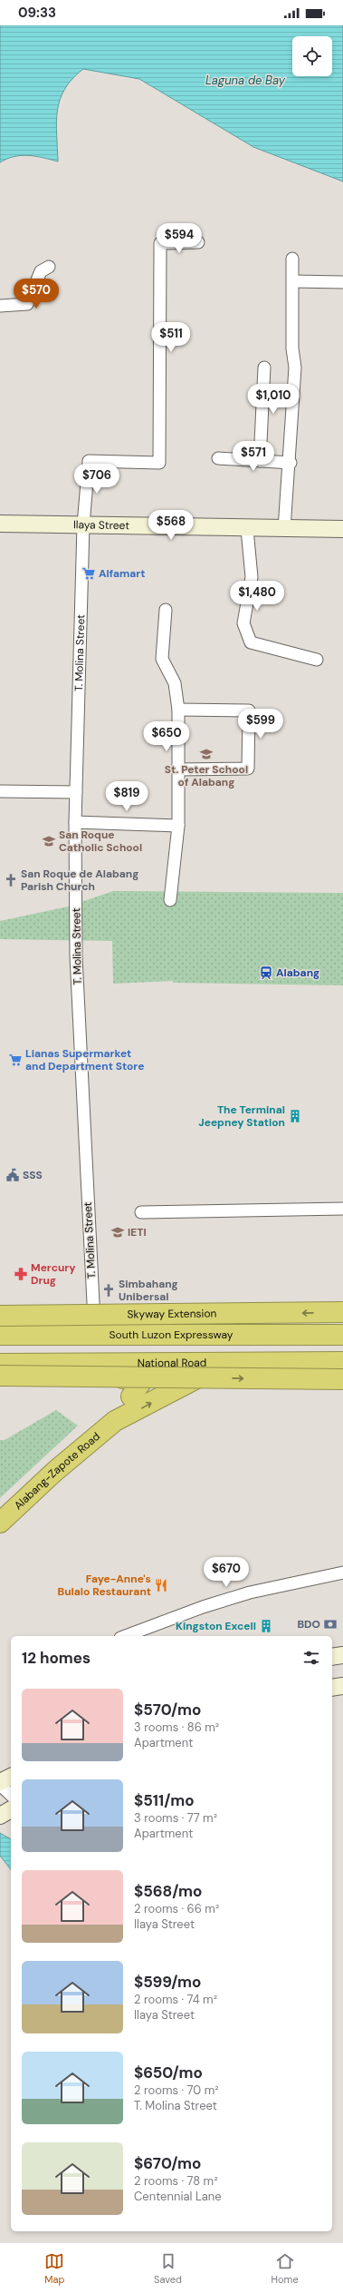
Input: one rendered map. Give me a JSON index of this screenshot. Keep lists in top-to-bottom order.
{
  "streets": {
    "highway": [
      "Skyway Extension",
      "South Luzon Expressway",
      "National Road",
      "Alabang-Zapote Road"
    ],
    "main road": ["Ilaya Street"],
    "street": ["T. Molina Street"]
  },
  "crossings": [
    ["Ilaya Street", "T. Molina Street"],
    ["National Road", "Alabang-Zapote Road"]
  ],
  "water": ["Laguna de Bay"],
  "places": {
    "supermarket": ["Alfamart", "Lianas Supermarket and Department Store"],
    "school or university": ["St. Peter School of Alabang", "San Roque Catholic School", "IETI"],
    "church": ["San Roque de Alabang Parish Church", "Simbahang Unibersal"],
    "station": ["Alabang"],
    "building": ["The Terminal Jeepney Station", "Kingston Excell"],
    "public building": ["SSS"],
    "pharmacy": ["Mercury Drug"],
    "restaurant": ["Faye-Anne's Bulalo Restaurant"],
    "bank": ["BDO"]
  },
  "page": {
    "status": "09:33",
    "price": [
      "$594",
      "$570",
      "$511",
      "$1,010",
      "$571",
      "$706",
      "$568",
      "$1,480",
      "$599",
      "$650",
      "$819",
      "$670"
    ],
    "heading": "12 homes",
    "list": [
      {
        "name": "$570/mo",
        "note": "3 rooms · 86 m² · Apartment"
      },
      {
        "name": "$511/mo",
        "note": "3 rooms · 77 m² · Apartment"
      },
      {
        "name": "$568/mo",
        "note": "2 rooms · 66 m² · Ilaya Street"
      },
      {
        "name": "$599/mo",
        "note": "2 rooms · 74 m² · Ilaya Street"
      },
      {
        "name": "$650/mo",
        "note": "2 rooms · 70 m² · T. Molina Street"
      },
      {
        "name": "$670/mo",
        "note": "2 rooms · 78 m² · Centennial Lane"
      }
    ],
    "tabs": ["Map", "Saved", "Home"]
  }
}
